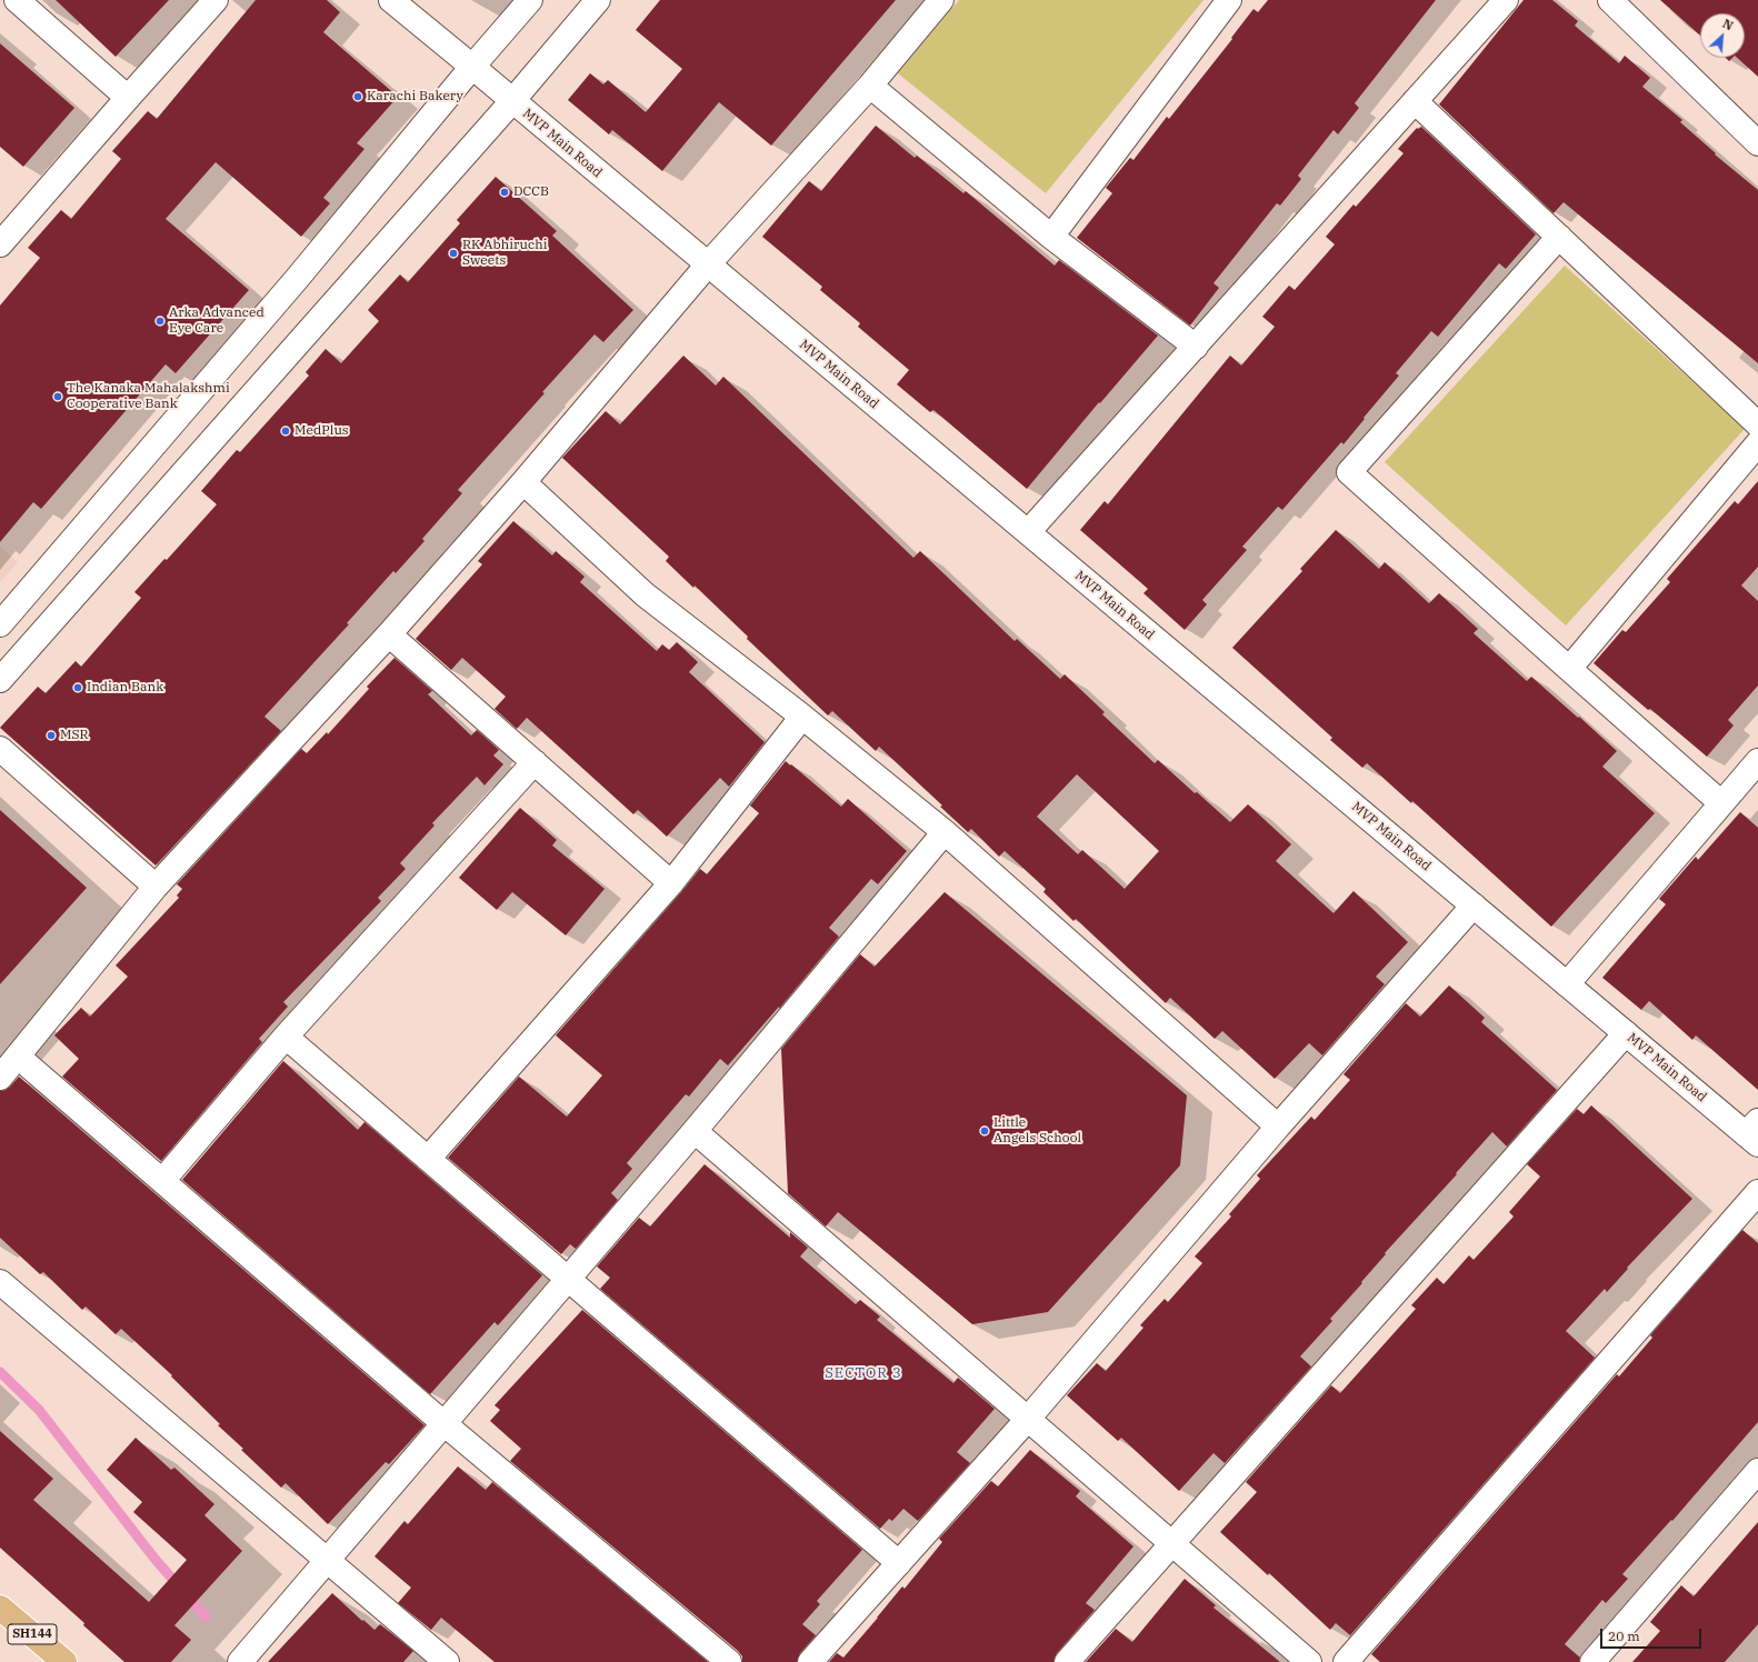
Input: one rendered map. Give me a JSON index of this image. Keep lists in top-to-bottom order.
{
  "streets": {
    "main road": ["SH144"],
    "street": ["MVP Main Road"]
  },
  "districts": ["SECTOR 3"],
  "places": [
    "Karachi Bakery",
    "DCCB",
    "RK Abhiruchi Sweets",
    "Arka Advanced Eye Care",
    "The Kanaka Mahalakshmi Cooperative Bank",
    "MedPlus",
    "Indian Bank",
    "MSR",
    "Little Angels School"
  ],
  "scale_bar": "20 m",
  "north": "top right"
}
